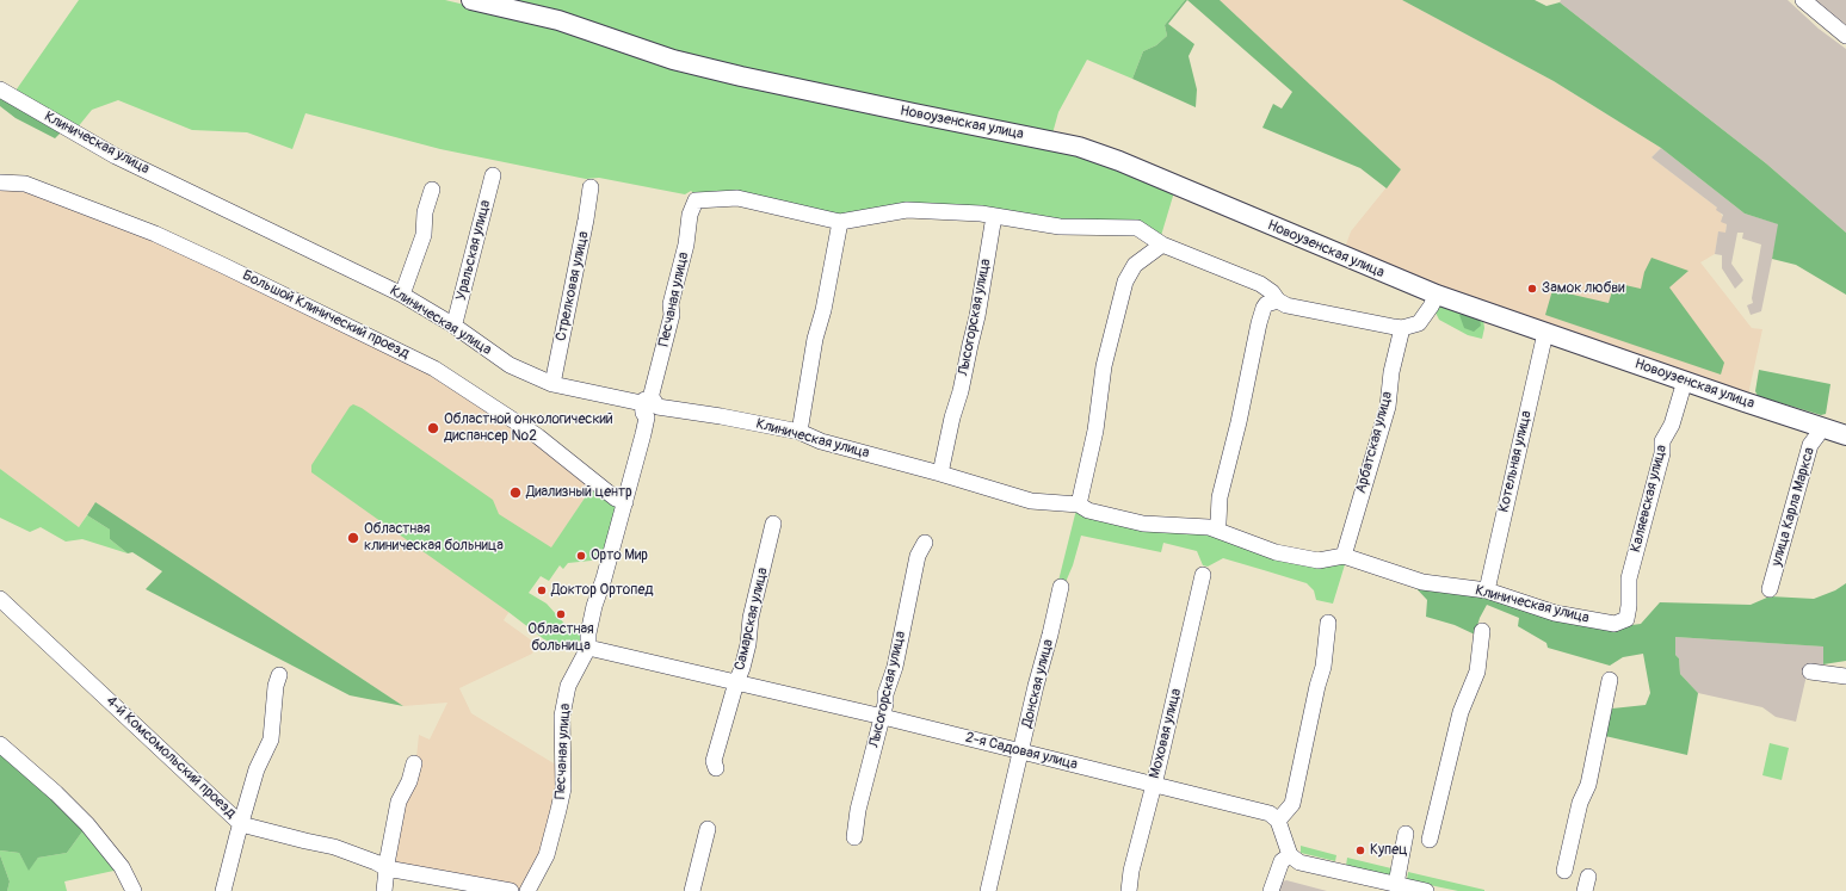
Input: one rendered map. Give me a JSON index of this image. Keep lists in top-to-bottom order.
{
  "streets": {
    "main road": ["Новоузенская улица"],
    "street": [
      "Клиническая улица",
      "Уральская улица",
      "Стрелковая улица",
      "Песчаная улица",
      "Большой Клинический проезд",
      "Лысогорская улица",
      "Арбатская улица",
      "Котельная улица",
      "Каляевская улица",
      "улица Карла Маркса",
      "Самарская улица",
      "Донская улица",
      "Моховая улица",
      "2-я Садовая улица",
      "4-й Комсомольский проезд"
    ]
  },
  "crossings": [
    ["Новоузенская улица", "Котельная улица"],
    ["Новоузенская улица", "Каляевская улица"],
    ["Новоузенская улица", "улица Карла Маркса"],
    ["Клиническая улица", "Уральская улица"],
    ["Клиническая улица", "Стрелковая улица"],
    ["Клиническая улица", "Песчаная улица"],
    ["Клиническая улица", "Лысогорская улица"],
    ["Клиническая улица", "Арбатская улица"],
    ["Клиническая улица", "Котельная улица"],
    ["Клиническая улица", "Каляевская улица"],
    ["Песчаная улица", "Большой Клинический проезд"],
    ["Песчаная улица", "2-я Садовая улица"],
    ["Лысогорская улица", "2-я Садовая улица"],
    ["Самарская улица", "2-я Садовая улица"],
    ["Донская улица", "2-я Садовая улица"],
    ["Моховая улица", "2-я Садовая улица"]
  ],
  "places": [
    "Замок любви",
    "Областной онкологический диспансер №2",
    "Диализный центр",
    "Областная клиническая больница",
    "Орто Мир",
    "Доктор Ортопед",
    "Областная больница",
    "Купец"
  ]
}
